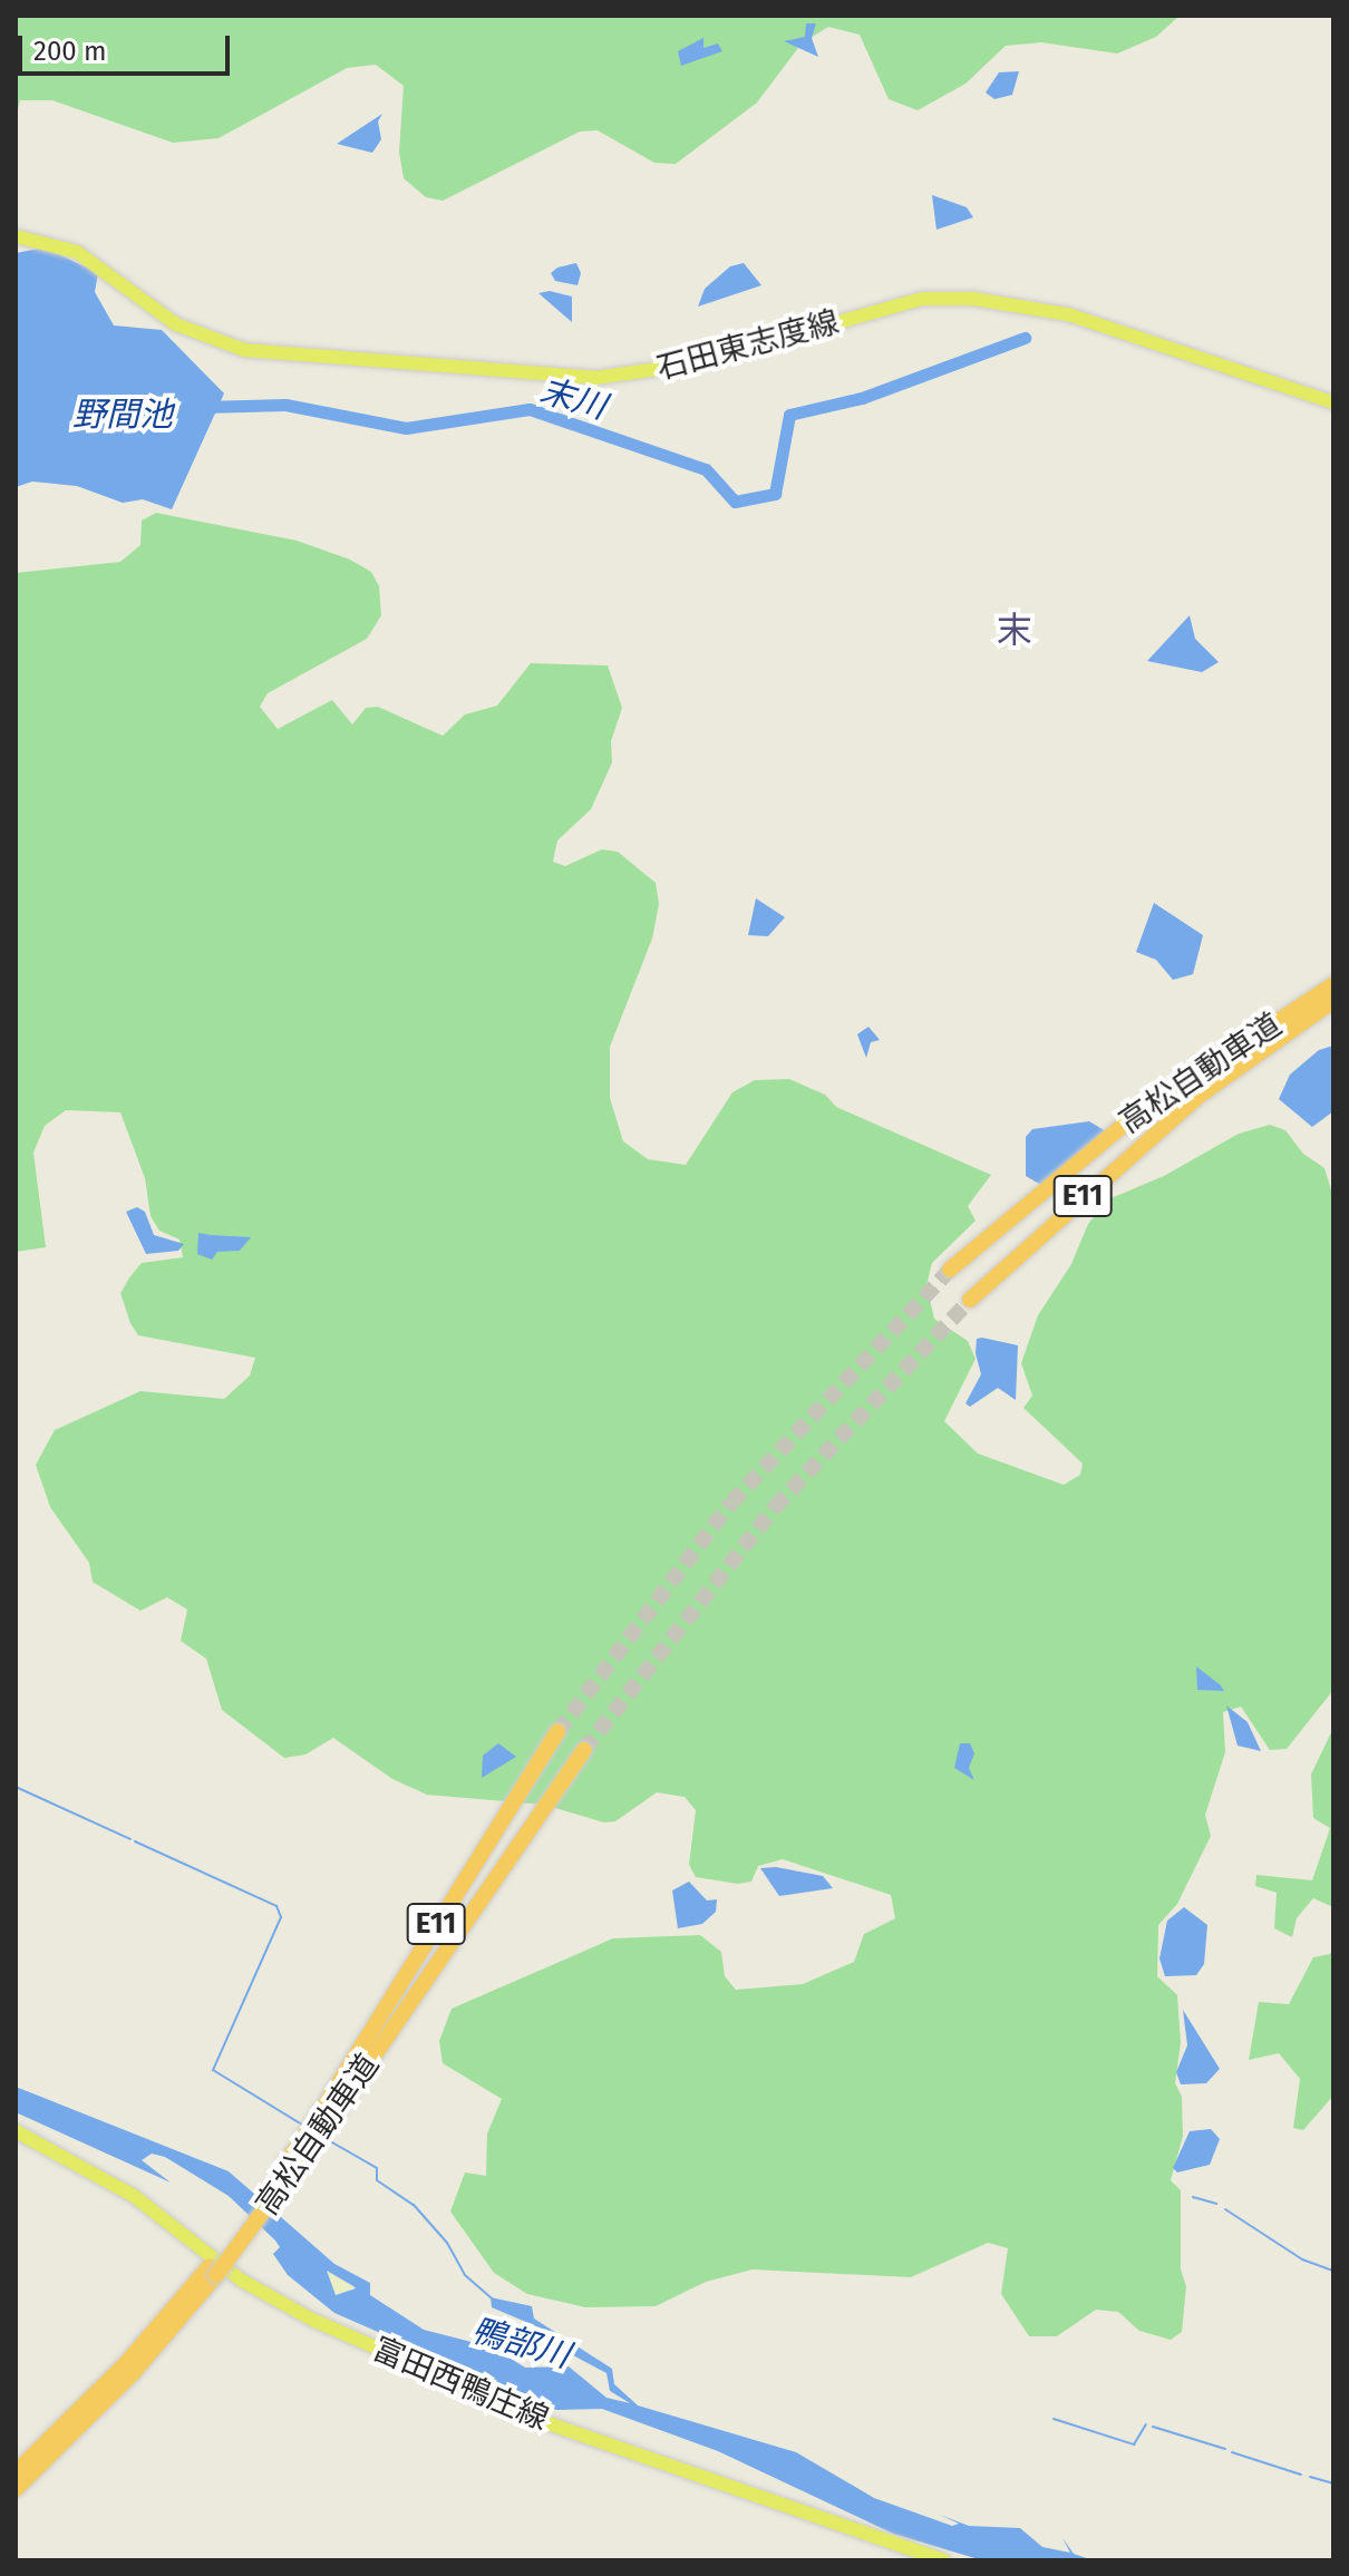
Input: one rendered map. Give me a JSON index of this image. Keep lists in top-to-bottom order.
{
  "streets": {
    "highway": ["高松自動車道", "E11"],
    "main road": ["石田東志度線", "富田西鴨庄線"]
  },
  "districts": ["末"],
  "water": ["末川", "野間池", "鴨部川"],
  "scale_bar": "200 m"
}
